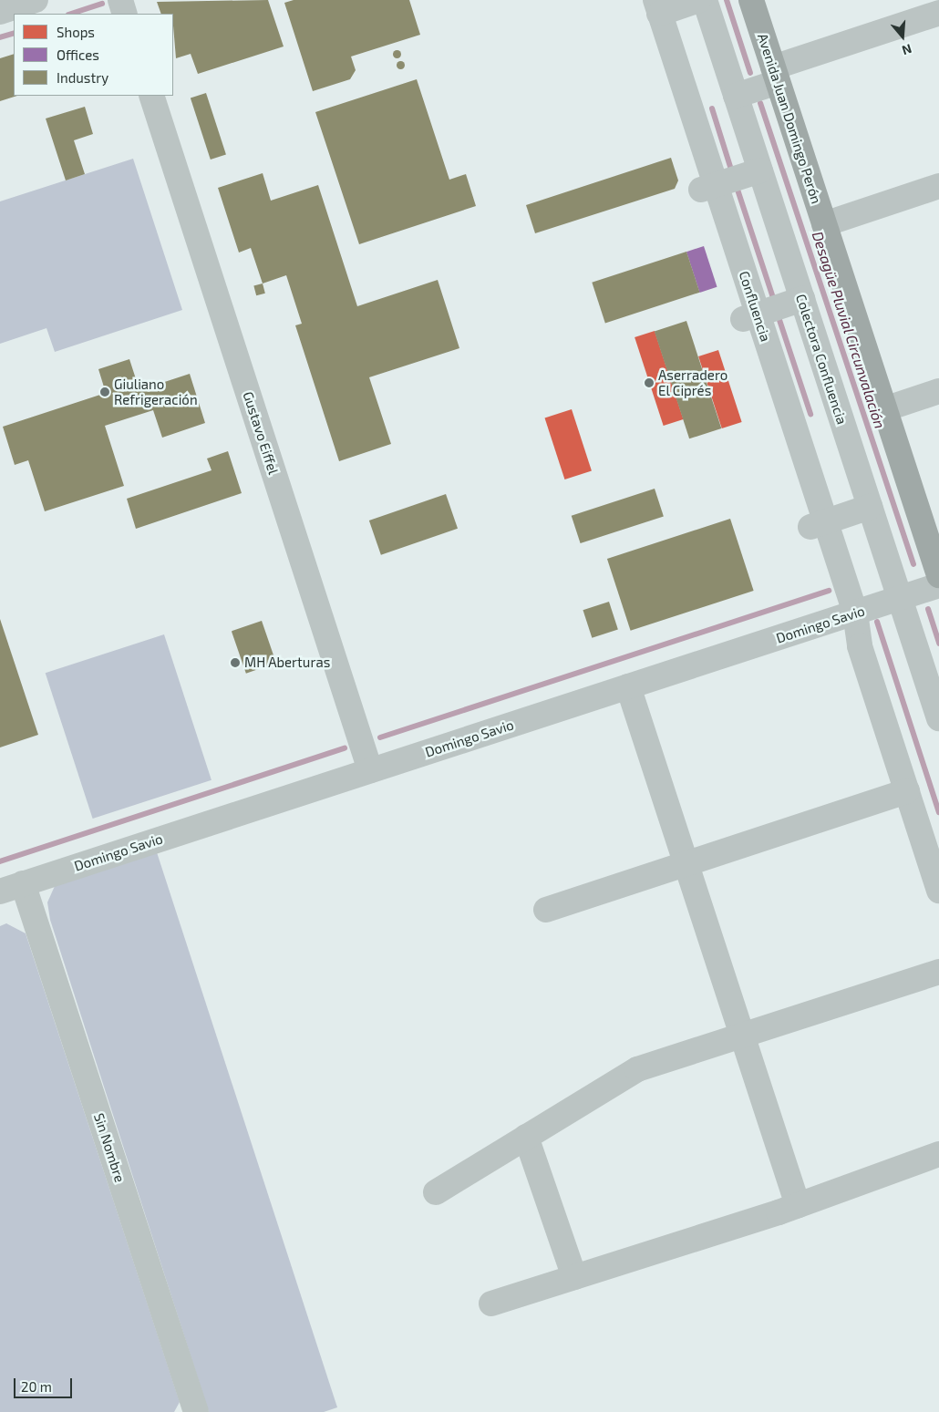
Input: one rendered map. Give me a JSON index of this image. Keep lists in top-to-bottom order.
{
  "streets": {
    "main road": ["Avenida Juan Domingo Perón"],
    "street": [
      "Confluencia",
      "Colectora Confluencia",
      "Gustavo Eiffel",
      "Domingo Savio",
      "Sin Nombre"
    ]
  },
  "crossings": [
    ["Confluencia", "Domingo Savio"],
    ["Colectora Confluencia", "Domingo Savio"],
    ["Gustavo Eiffel", "Domingo Savio"],
    ["Domingo Savio", "Sin Nombre"]
  ],
  "water": ["Desagüe Pluvial Circunvalación"],
  "places": ["Aserradero El Ciprés", "Giuliano Refrigeración", "MH Aberturas"],
  "legend": ["Shops", "Offices", "Industry"],
  "scale_bar": "20 m",
  "north": "bottom"
}
